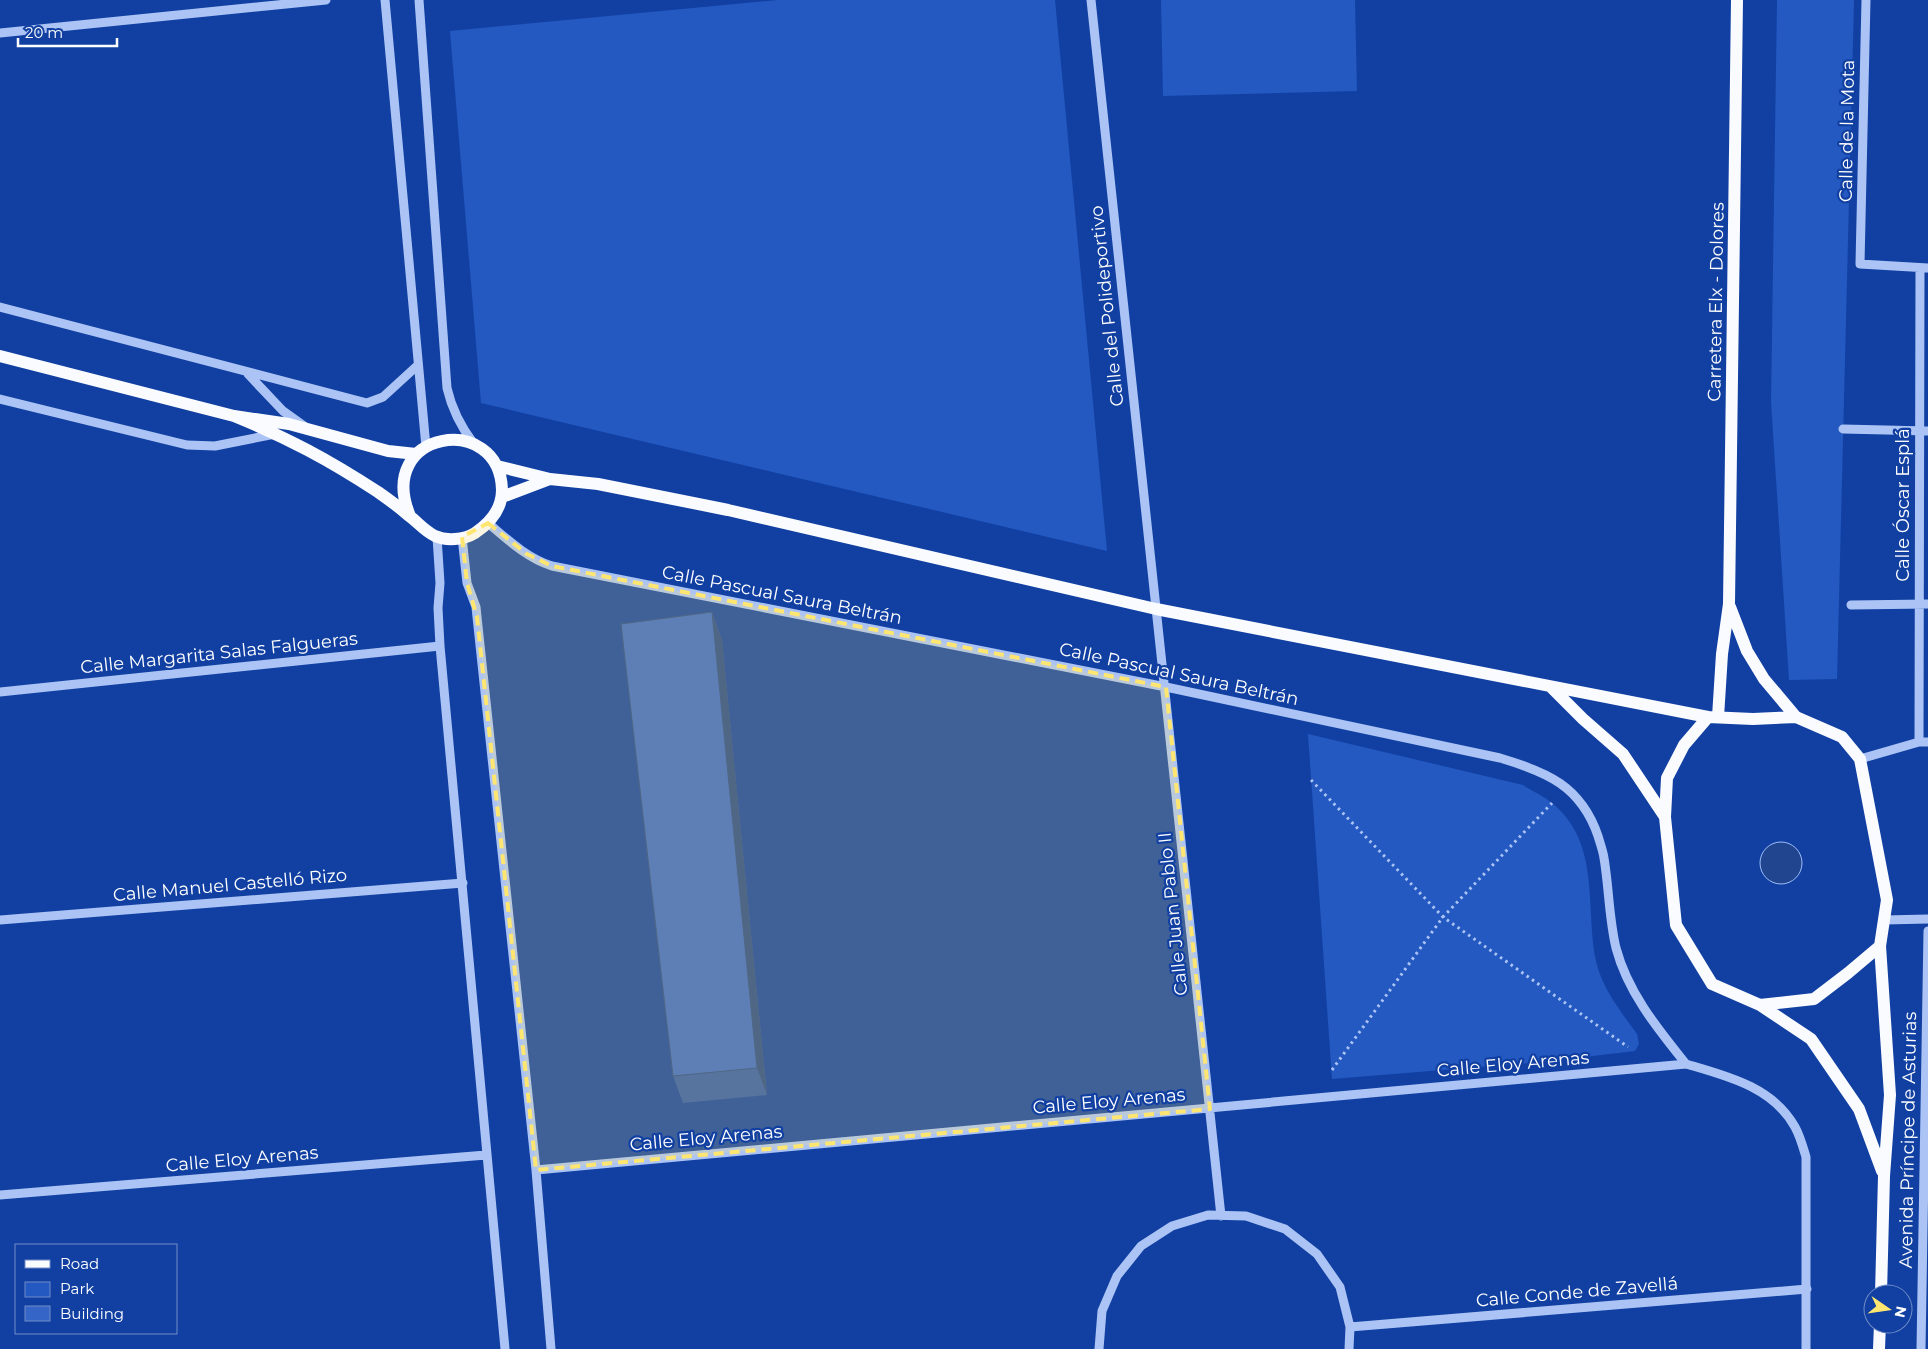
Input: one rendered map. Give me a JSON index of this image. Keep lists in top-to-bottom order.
{
  "streets": {
    "main road": ["Carretera Elx - Dolores"],
    "street": [
      "Calle de la Mota",
      "Calle del Polideportivo",
      "Calle Óscar Esplá",
      "Calle Pascual Saura Beltrán",
      "Calle Margarita Salas Falgueras",
      "Calle Manuel Castelló Rizo",
      "Calle Juan Pablo II",
      "Calle Eloy Arenas",
      "Avenida Príncipe de Asturias",
      "Calle Conde de Zavellá"
    ]
  },
  "crossings": [
    ["Calle de la Mota", "Calle Óscar Esplá"],
    ["Calle del Polideportivo", "Calle Juan Pablo II"],
    ["Calle Pascual Saura Beltrán", "Calle Juan Pablo II"],
    ["Calle Pascual Saura Beltrán", "Calle Eloy Arenas"],
    ["Calle Juan Pablo II", "Calle Eloy Arenas"]
  ],
  "legend": ["Road", "Park", "Building"],
  "scale_bar": "20 m",
  "north": "right"
}
